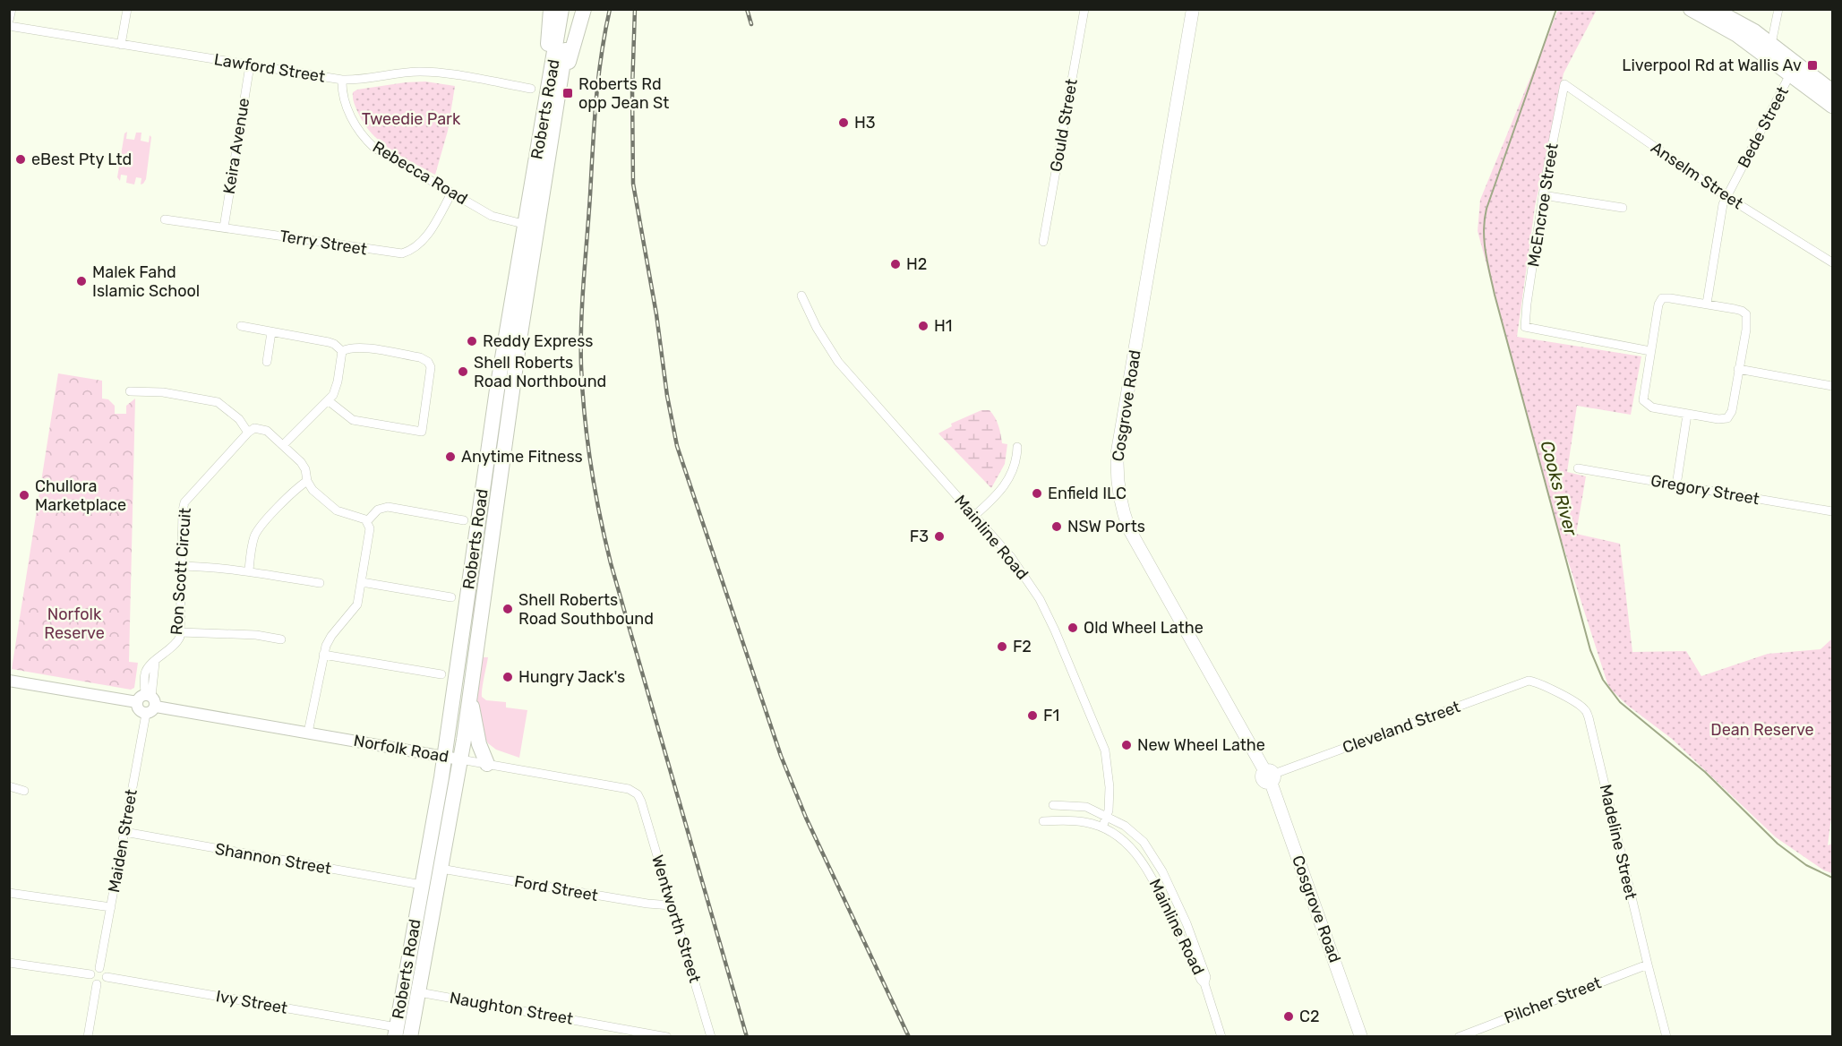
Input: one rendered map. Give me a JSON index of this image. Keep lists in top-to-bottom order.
{
  "streets": {
    "highway": ["Roberts Road"],
    "main road": ["Cosgrove Road"],
    "street": [
      "Lawford Street",
      "Gould Street",
      "Bede Street",
      "Keira Avenue",
      "Rebecca Road",
      "Anselm Street",
      "McEncroe Street",
      "Terry Street",
      "Gregory Street",
      "Mainline Road",
      "Ron Scott Circuit",
      "Cleveland Street",
      "Norfolk Road",
      "Maiden Street",
      "Madeline Street",
      "Shannon Street",
      "Ford Street",
      "Wentworth Street",
      "Pilcher Street",
      "Ivy Street",
      "Naughton Street"
    ]
  },
  "crossings": [
    ["Lawford Street", "Keira Avenue"],
    ["Lawford Street", "Rebecca Road"],
    ["Roberts Road", "Rebecca Road"],
    ["Roberts Road", "Norfolk Road"],
    ["Roberts Road", "Shannon Street"],
    ["Roberts Road", "Ford Street"],
    ["Roberts Road", "Ivy Street"],
    ["Roberts Road", "Naughton Street"],
    ["Bede Street", "Anselm Street"],
    ["Keira Avenue", "Terry Street"],
    ["Rebecca Road", "Terry Street"],
    ["Anselm Street", "McEncroe Street"],
    ["Cosgrove Road", "Cleveland Street"],
    ["Ron Scott Circuit", "Norfolk Road"],
    ["Cleveland Street", "Madeline Street"],
    ["Norfolk Road", "Wentworth Street"],
    ["Maiden Street", "Shannon Street"],
    ["Maiden Street", "Ivy Street"],
    ["Madeline Street", "Pilcher Street"],
    ["Ford Street", "Wentworth Street"]
  ],
  "water": ["Cooks River"],
  "parks": ["Tweedie Park", "Norfolk Reserve", "Dean Reserve"],
  "places": {
    "transit": ["Liverpool Rd at Wallis Av", "Roberts Rd opp Jean St"],
    "other": [
      "H3",
      "eBest Pty Ltd",
      "H2",
      "Malek Fahd Islamic School",
      "H1",
      "Reddy Express",
      "Shell Roberts Road Northbound",
      "Anytime Fitness",
      "Enfield ILC",
      "Chullora Marketplace",
      "NSW Ports",
      "F3",
      "Shell Roberts Road Southbound",
      "Old Wheel Lathe",
      "F2",
      "Hungry Jack's",
      "F1",
      "New Wheel Lathe",
      "C2"
    ]
  }
}
